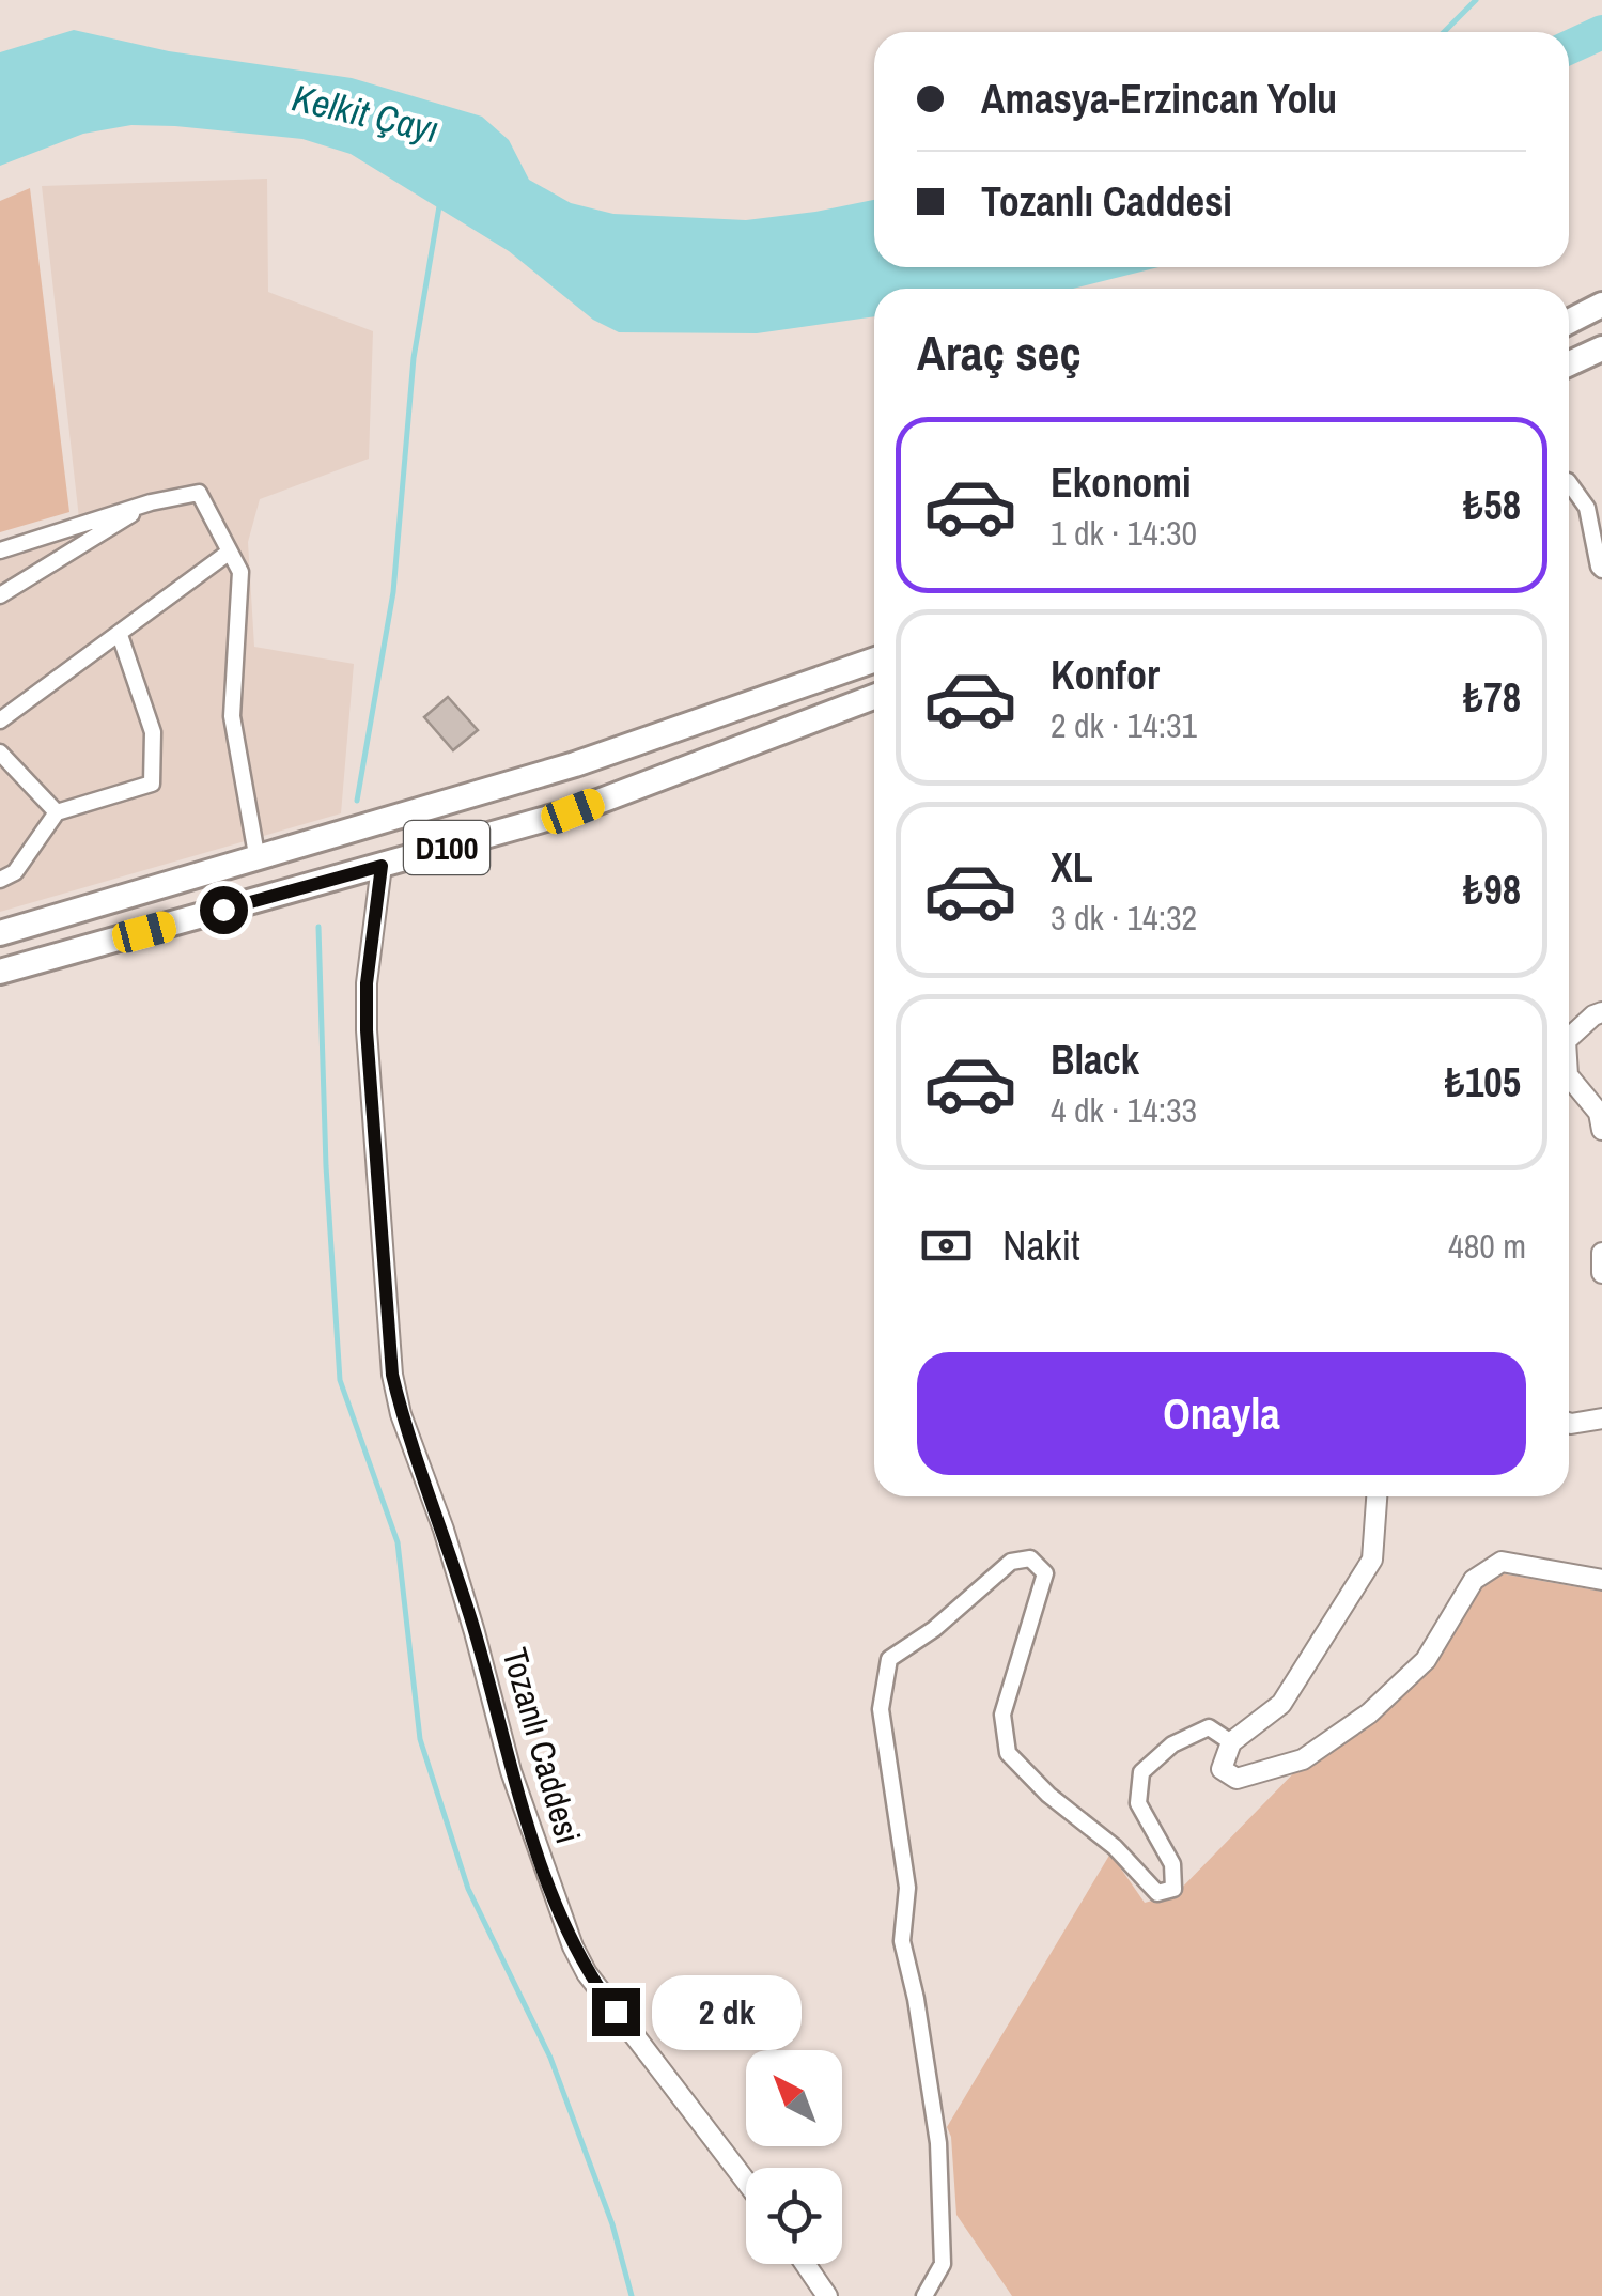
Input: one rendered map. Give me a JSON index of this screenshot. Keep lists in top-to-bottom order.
{
  "streets": {
    "highway": ["D100"],
    "street": ["Tozanlı Caddesi"]
  },
  "crossings": [
    ["D100", "Tozanlı Caddesi"]
  ],
  "water": ["Kelkit Çayı"],
  "north": "top left",
  "page": {
    "banner": ["Amasya-Erzincan Yolu", "Tozanlı Caddesi"],
    "heading": "Araç seç",
    "list": [
      {
        "name": "Ekonomi",
        "note": "1 dk · 14:30",
        "value": "₺58"
      },
      {
        "name": "Konfor",
        "note": "2 dk · 14:31",
        "value": "₺78"
      },
      {
        "name": "XL",
        "note": "3 dk · 14:32",
        "value": "₺98"
      },
      {
        "name": "Black",
        "note": "4 dk · 14:33",
        "value": "₺105"
      }
    ],
    "pay": ["Nakit", "480 m"],
    "buttons": "Onayla",
    "bubble": "2 dk"
  }
}
